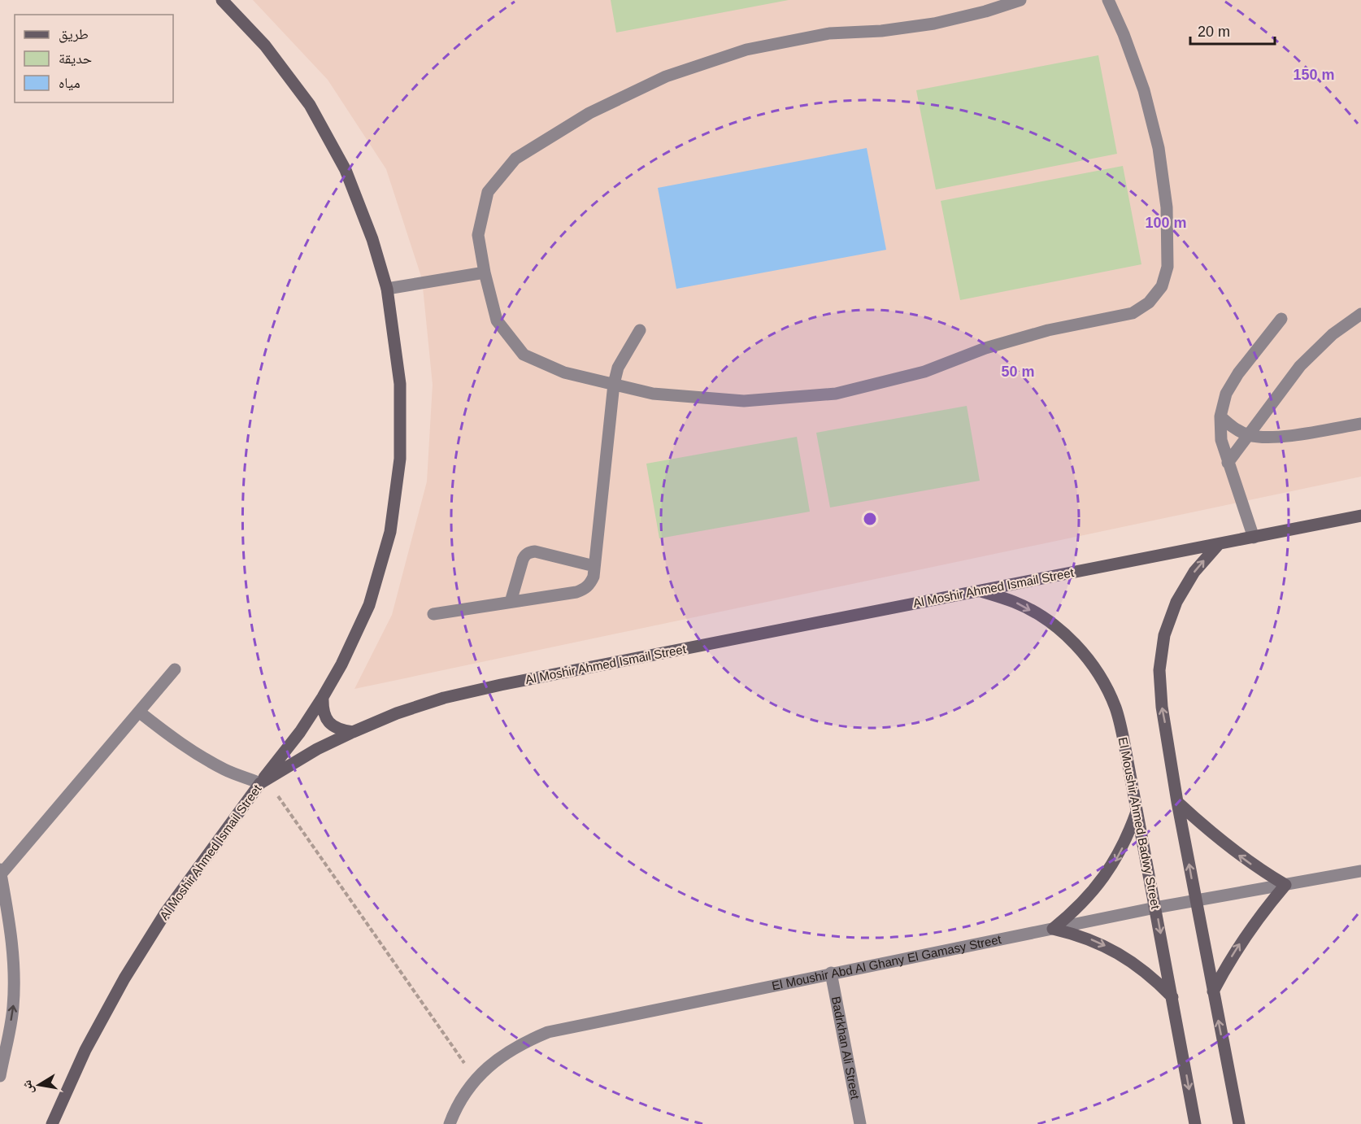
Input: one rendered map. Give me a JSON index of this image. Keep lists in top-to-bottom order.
{
  "streets": {
    "main road": ["Al Moshir Ahmed Ismail Street", "El Moushir Ahmed Badwy Street"],
    "street": ["El Moushir Abd Al Ghany El Gamasy Street", "Badrkhan Ali Street"]
  },
  "crossings": [
    ["Al Moshir Ahmed Ismail Street", "El Moushir Ahmed Badwy Street"],
    ["El Moushir Ahmed Badwy Street", "El Moushir Abd Al Ghany El Gamasy Street"],
    ["El Moushir Abd Al Ghany El Gamasy Street", "Badrkhan Ali Street"]
  ],
  "legend": ["طريق", "حديقة", "مياه"],
  "scale_bar": "20 m",
  "north": "left",
  "rings": ["150 m", "100 m", "50 m"]
}
